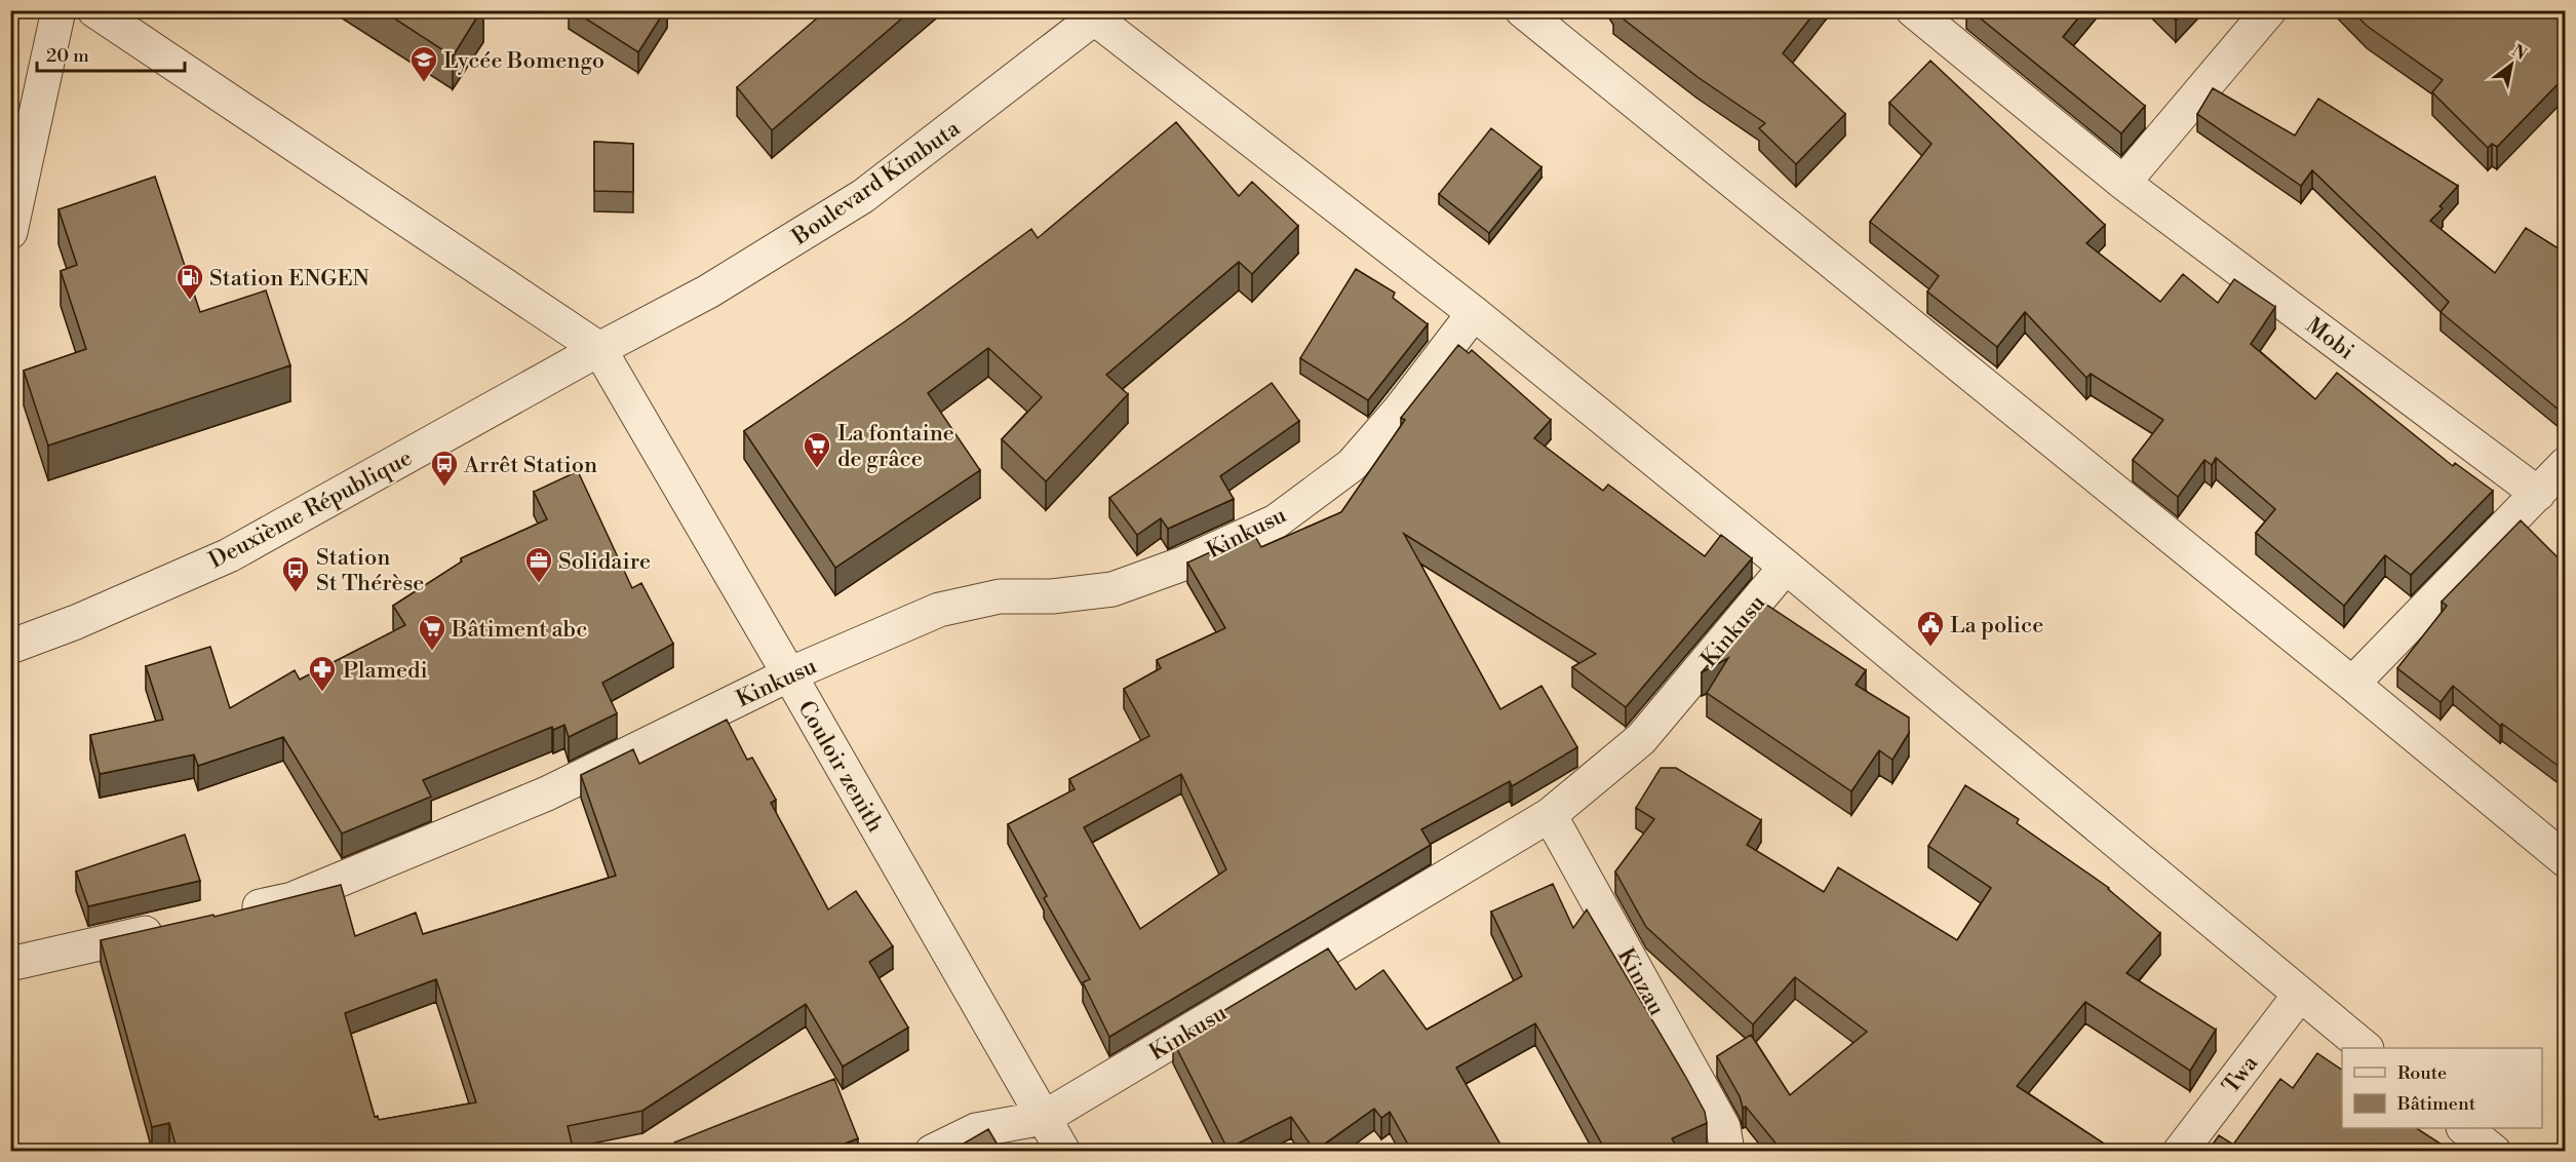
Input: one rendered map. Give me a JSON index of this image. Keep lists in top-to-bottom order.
{
  "streets": {
    "street": [
      "Boulevard Kimbuta",
      "Mobi",
      "Deuxième République",
      "Kinkusu",
      "Couloir zenith",
      "Kinzau",
      "Twa"
    ]
  },
  "crossings": [
    ["Boulevard Kimbuta", "Deuxième République"],
    ["Boulevard Kimbuta", "Couloir zenith"],
    ["Deuxième République", "Couloir zenith"],
    ["Kinkusu", "Couloir zenith"],
    ["Kinkusu", "Kinzau"]
  ],
  "places": {
    "school or university": ["Lycée Bomengo"],
    "fuel station": ["Station ENGEN"],
    "supermarket": ["La fontaine de grâce", "Bâtiment abc"],
    "bus stop": ["Arrêt Station", "Station St Thérèse"],
    "office": ["Solidaire"],
    "public building": ["La police"],
    "pharmacy": ["Plamedi"]
  },
  "legend": ["Route", "Bâtiment"],
  "scale_bar": "20 m",
  "north": "top right"
}
